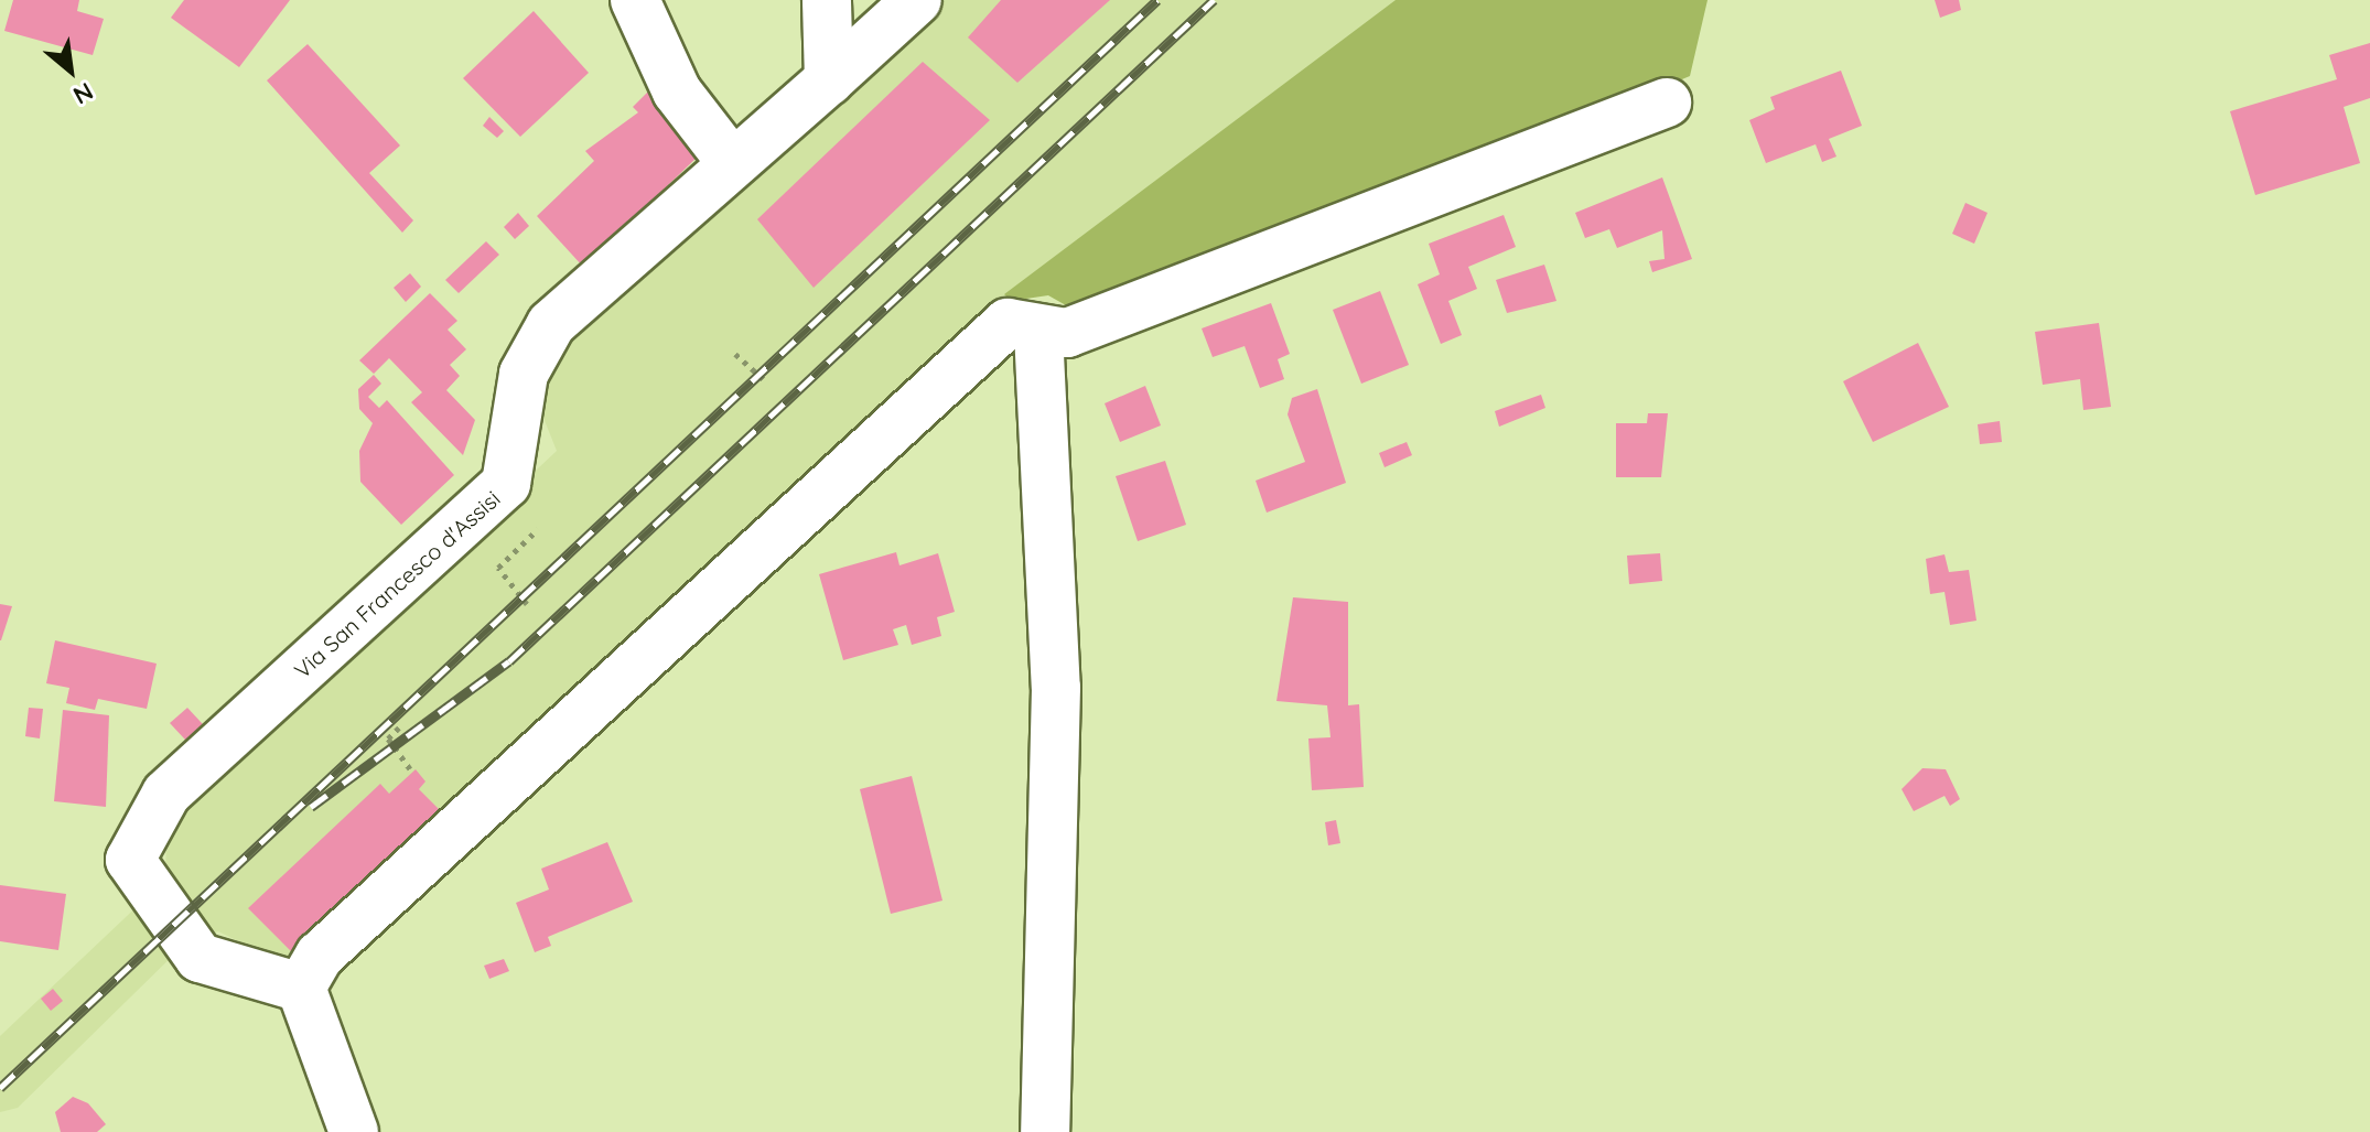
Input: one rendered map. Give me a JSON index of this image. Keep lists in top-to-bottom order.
{
  "streets": {
    "street": ["Via San Francesco d'Assisi"]
  },
  "north": "bottom right"
}
